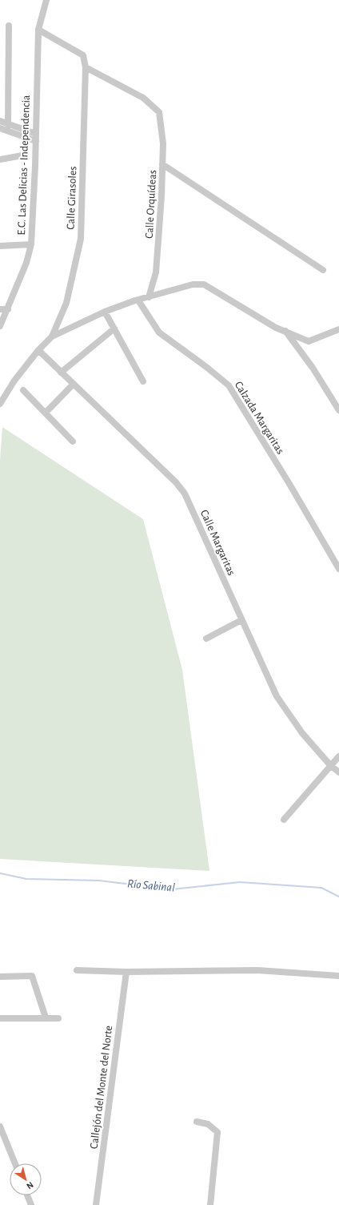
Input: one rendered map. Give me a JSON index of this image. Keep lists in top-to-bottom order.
{
  "streets": {
    "street": [
      "E.C. Las Delicias - Independencia",
      "Calle Girasoles",
      "Calle Orquídeas",
      "Calzada Margaritas",
      "Calle Margaritas",
      "Callejón del Monte del Norte"
    ]
  },
  "crossings": [
    ["E.C. Las Delicias - Independencia", "Calle Girasoles"],
    ["Calle Girasoles", "Calle Orquídeas"]
  ],
  "water": ["Río Sabinal"],
  "north": "bottom right"
}
